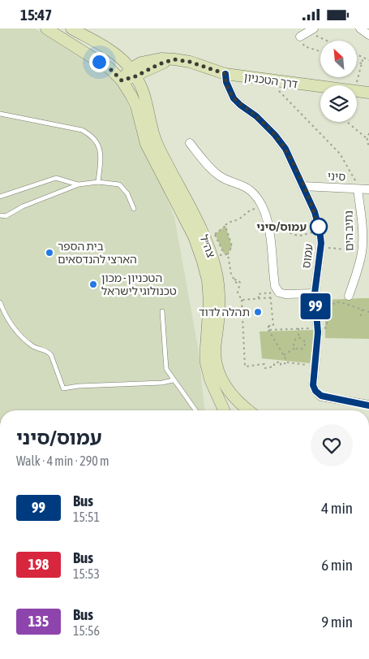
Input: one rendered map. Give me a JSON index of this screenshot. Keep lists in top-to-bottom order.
{
  "streets": {
    "main road": ["דרך הטכניון", "צה״ל"],
    "street": ["סיני", "נתיב הים", "עמוס"]
  },
  "crossings": [
    ["דרך הטכניון", "צה״ל"],
    ["דרך הטכניון", "עמוס"],
    ["סיני", "נתיב הים"],
    ["סיני", "עמוס"]
  ],
  "places": [
    "עמוס/סיני",
    "בית הספר הארצי להנדסאים",
    "הטכניון - מכון טכנולוגי לישראל",
    "תהלה לדוד"
  ],
  "lines": ["bus line 99"],
  "north": "top left",
  "page": {
    "status": "15:47",
    "on_map": "99",
    "heading": ["עמוס/סיני", "Walk · 4 min · 290 m"],
    "list": [
      {
        "mark": "99",
        "name": "Bus",
        "note": "15:51",
        "value": "4 min"
      },
      {
        "mark": "198",
        "name": "Bus",
        "note": "15:53",
        "value": "6 min"
      },
      {
        "mark": "135",
        "name": "Bus",
        "note": "15:56",
        "value": "9 min"
      }
    ]
  }
}
